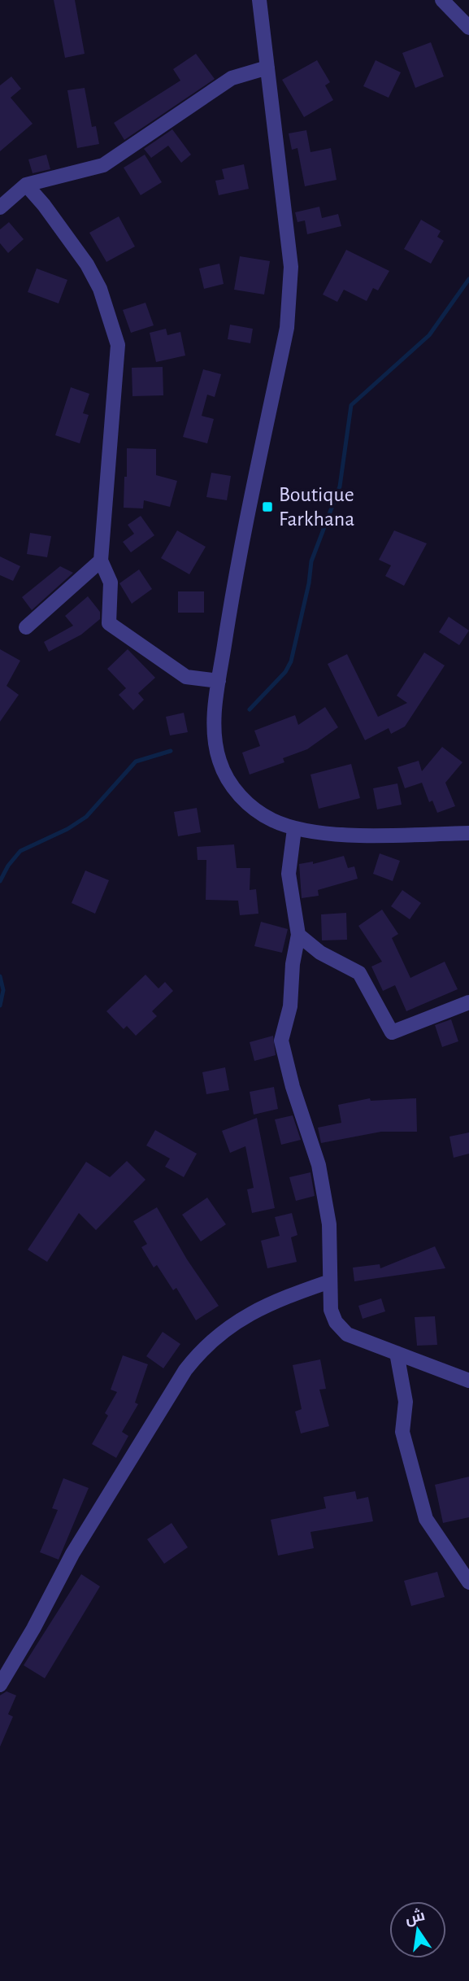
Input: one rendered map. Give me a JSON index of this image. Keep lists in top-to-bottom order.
{
  "places": {
    "transit": ["Boutique Farkhana"]
  },
  "north": "top"
}
